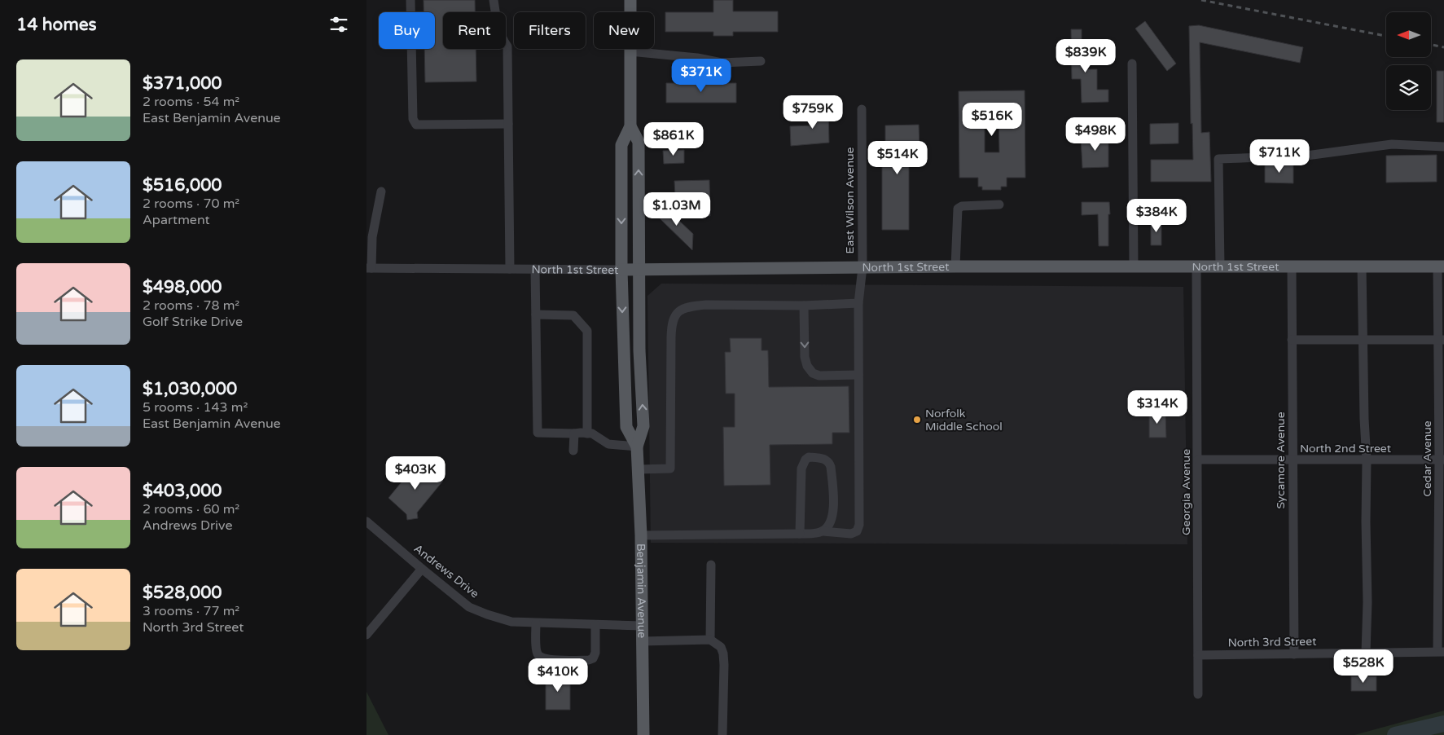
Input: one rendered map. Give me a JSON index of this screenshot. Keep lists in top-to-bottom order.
{
  "streets": {
    "main road": ["North 1st Street", "Benjamin Avenue"],
    "street": [
      "East Wilson Avenue",
      "North 2nd Street",
      "Cedar Avenue",
      "Sycamore Avenue",
      "Georgia Avenue",
      "Andrews Drive",
      "North 3rd Street"
    ]
  },
  "crossings": [
    ["East Wilson Avenue", "North 1st Street"],
    ["North 1st Street", "Cedar Avenue"],
    ["North 1st Street", "Sycamore Avenue"],
    ["North 1st Street", "Georgia Avenue"],
    ["North 1st Street", "Benjamin Avenue"],
    ["North 2nd Street", "Cedar Avenue"],
    ["North 2nd Street", "Sycamore Avenue"],
    ["North 2nd Street", "Georgia Avenue"],
    ["Cedar Avenue", "North 3rd Street"],
    ["Sycamore Avenue", "North 3rd Street"],
    ["Georgia Avenue", "North 3rd Street"],
    ["Andrews Drive", "Benjamin Avenue"]
  ],
  "places": ["Norfolk Middle School"],
  "north": "left",
  "page": {
    "heading": "14 homes",
    "chip": [
      "Buy",
      "Rent",
      "Filters",
      "New"
    ],
    "price": [
      "$839K",
      "$371K",
      "$759K",
      "$516K",
      "$498K",
      "$861K",
      "$711K",
      "$514K",
      "$1.03M",
      "$384K",
      "$314K",
      "$403K",
      "$528K",
      "$410K"
    ],
    "list": [
      {
        "name": "$371,000",
        "note": "2 rooms · 54 m² · East Benjamin Avenue"
      },
      {
        "name": "$516,000",
        "note": "2 rooms · 70 m² · Apartment"
      },
      {
        "name": "$498,000",
        "note": "2 rooms · 78 m² · Golf Strike Drive"
      },
      {
        "name": "$1,030,000",
        "note": "5 rooms · 143 m² · East Benjamin Avenue"
      },
      {
        "name": "$403,000",
        "note": "2 rooms · 60 m² · Andrews Drive"
      },
      {
        "name": "$528,000",
        "note": "3 rooms · 77 m² · North 3rd Street"
      }
    ]
  }
}
